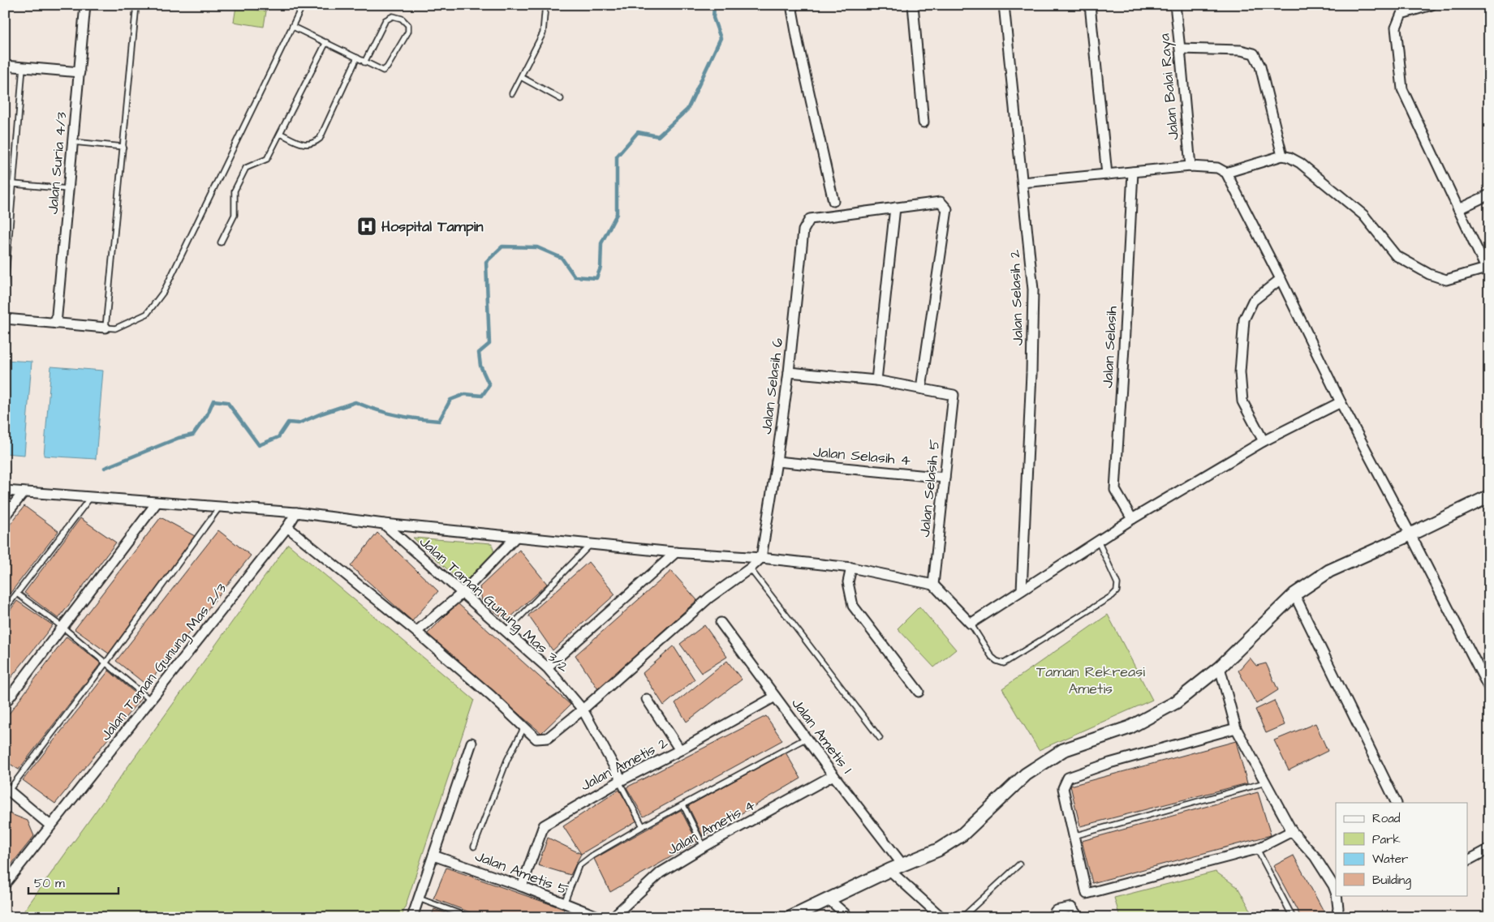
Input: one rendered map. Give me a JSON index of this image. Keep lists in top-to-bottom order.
{
  "streets": {
    "street": [
      "Jalan Balai Raya",
      "Jalan Suria 4/3",
      "Jalan Selasih 2",
      "Jalan Selasih",
      "Jalan Selasih 6",
      "Jalan Selasih 4",
      "Jalan Selasih 5",
      "Jalan Taman Gunung Mas 3/2",
      "Jalan Taman Gunung Mas 2/3",
      "Jalan Ametis 1",
      "Jalan Ametis 2",
      "Jalan Ametis 4",
      "Jalan Ametis 5"
    ]
  },
  "crossings": [
    ["Jalan Selasih 6", "Jalan Selasih 4"],
    ["Jalan Selasih 4", "Jalan Selasih 5"],
    ["Jalan Taman Gunung Mas 3/2", "Jalan Ametis 2"],
    ["Jalan Ametis 1", "Jalan Ametis 2"],
    ["Jalan Ametis 1", "Jalan Ametis 4"],
    ["Jalan Ametis 2", "Jalan Ametis 5"]
  ],
  "parks": ["Taman Rekreasi Ametis"],
  "places": {
    "hospital": ["Hospital Tampin"]
  },
  "legend": [
    "Road",
    "Park",
    "Water",
    "Building"
  ],
  "scale_bar": "50 m"
}
